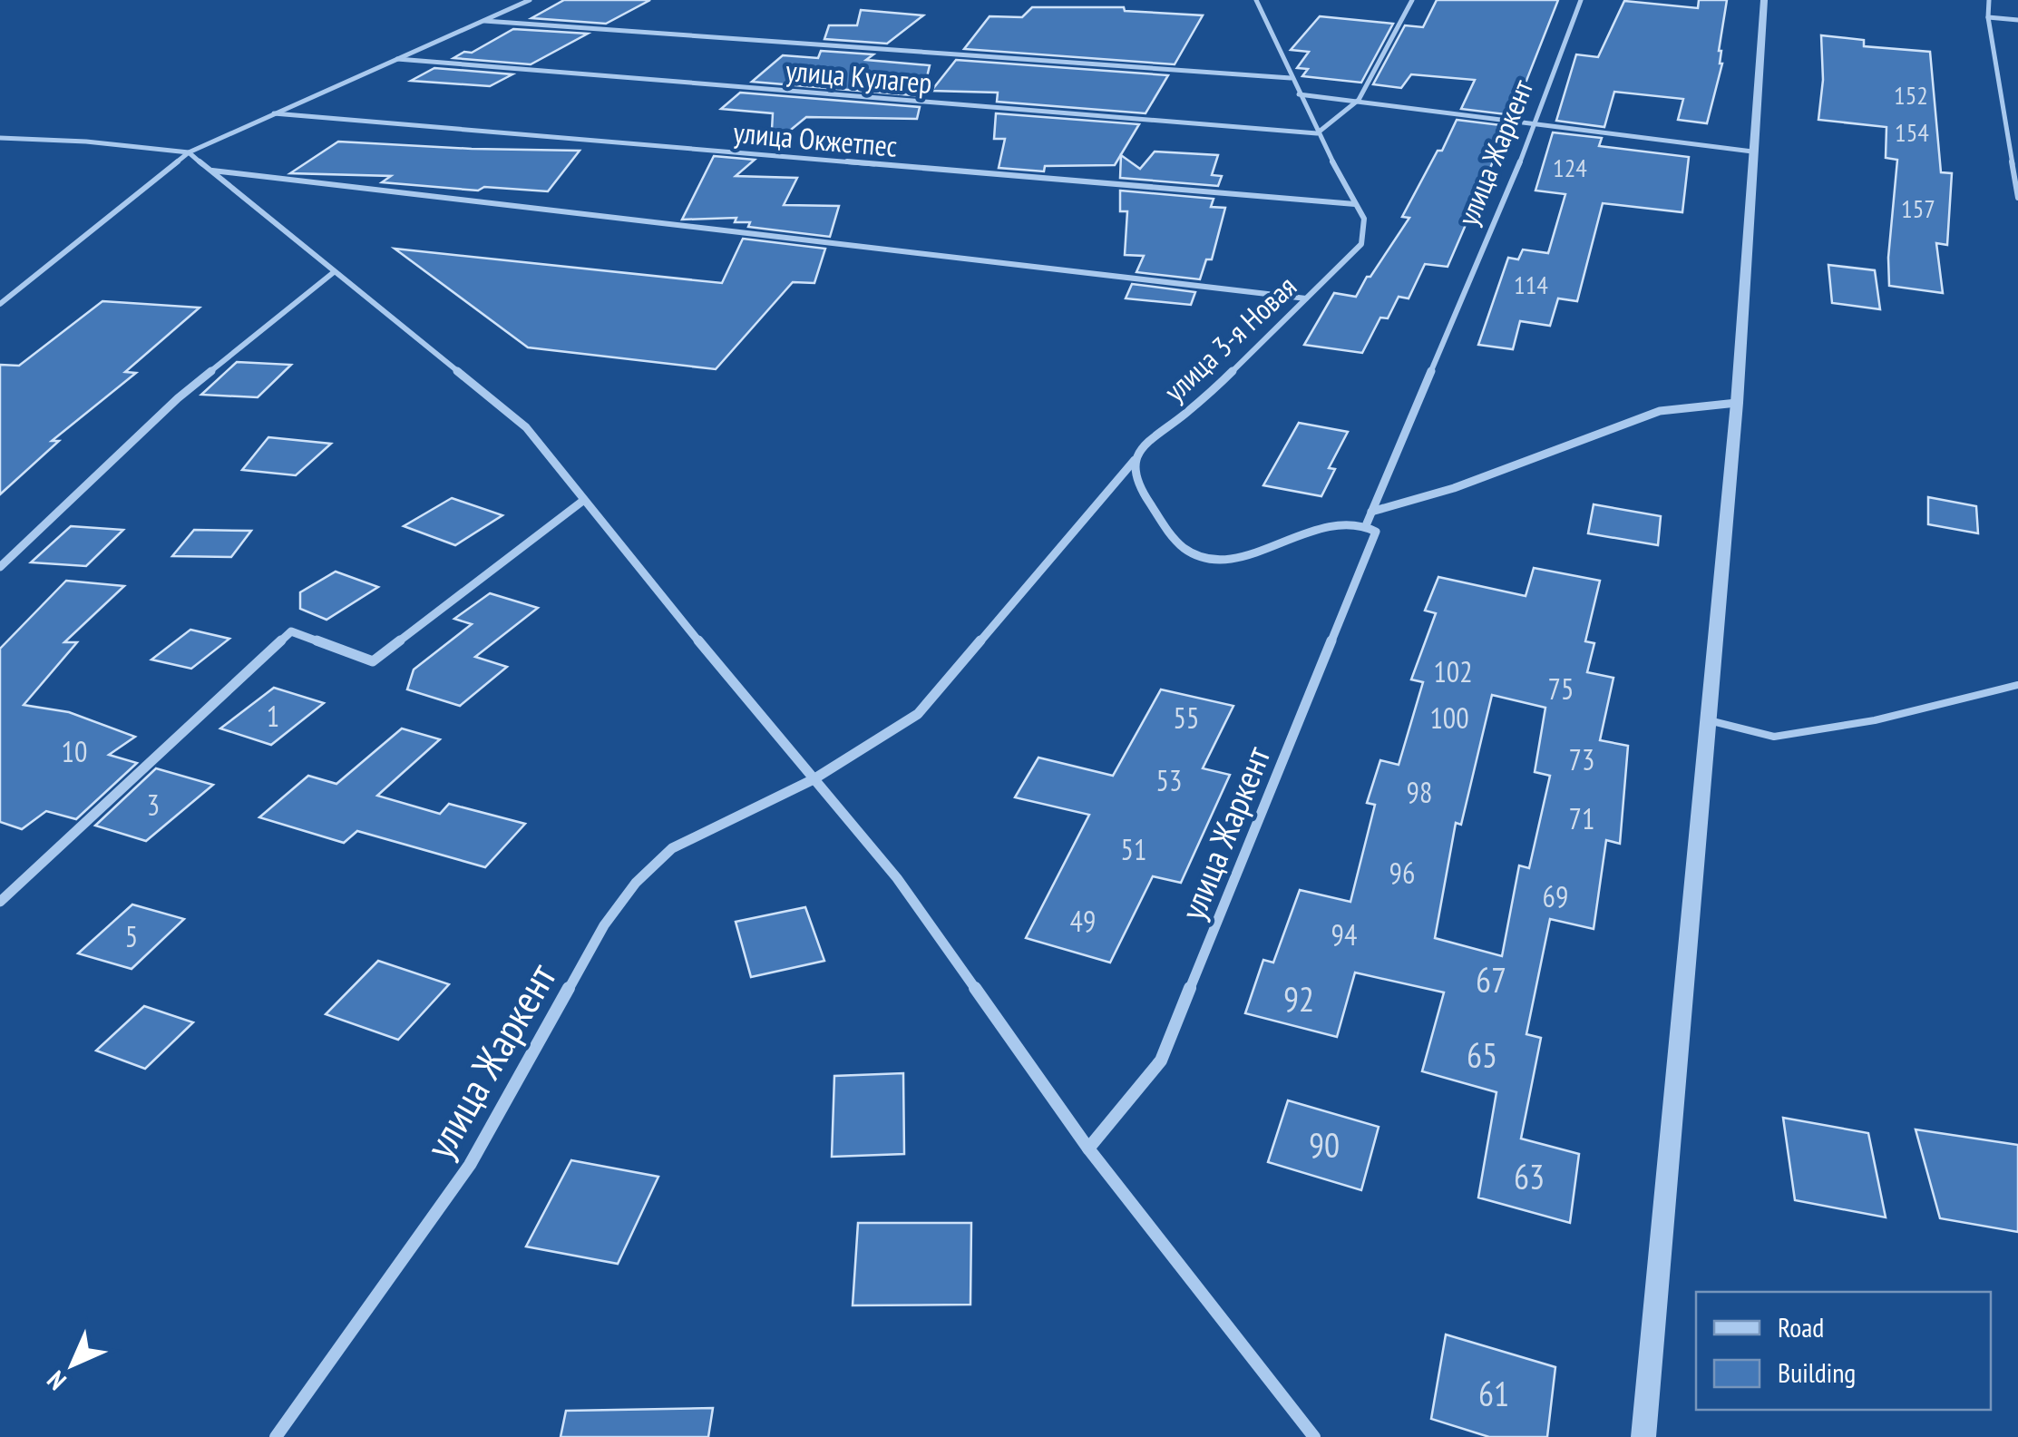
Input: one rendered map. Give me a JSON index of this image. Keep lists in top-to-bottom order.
{
  "streets": {
    "street": [
      "улица Кулагер",
      "улица Окжетпес",
      "улица Жаркент",
      "улица 3-я Новая"
    ]
  },
  "crossings": [
    ["улица Кулагер", "улица 3-я Новая"],
    ["улица Окжетпес", "улица 3-я Новая"],
    ["улица Жаркент", "улица 3-я Новая"]
  ],
  "house_numbers": [
    "152",
    "154",
    "124",
    "157",
    "114",
    "102",
    "75",
    "1",
    "55",
    "100",
    "10",
    "73",
    "53",
    "98",
    "3",
    "71",
    "51",
    "96",
    "69",
    "49",
    "94",
    "5",
    "67",
    "92",
    "65",
    "90",
    "63",
    "61"
  ],
  "legend": ["Road", "Building"],
  "north": "bottom left"
}
